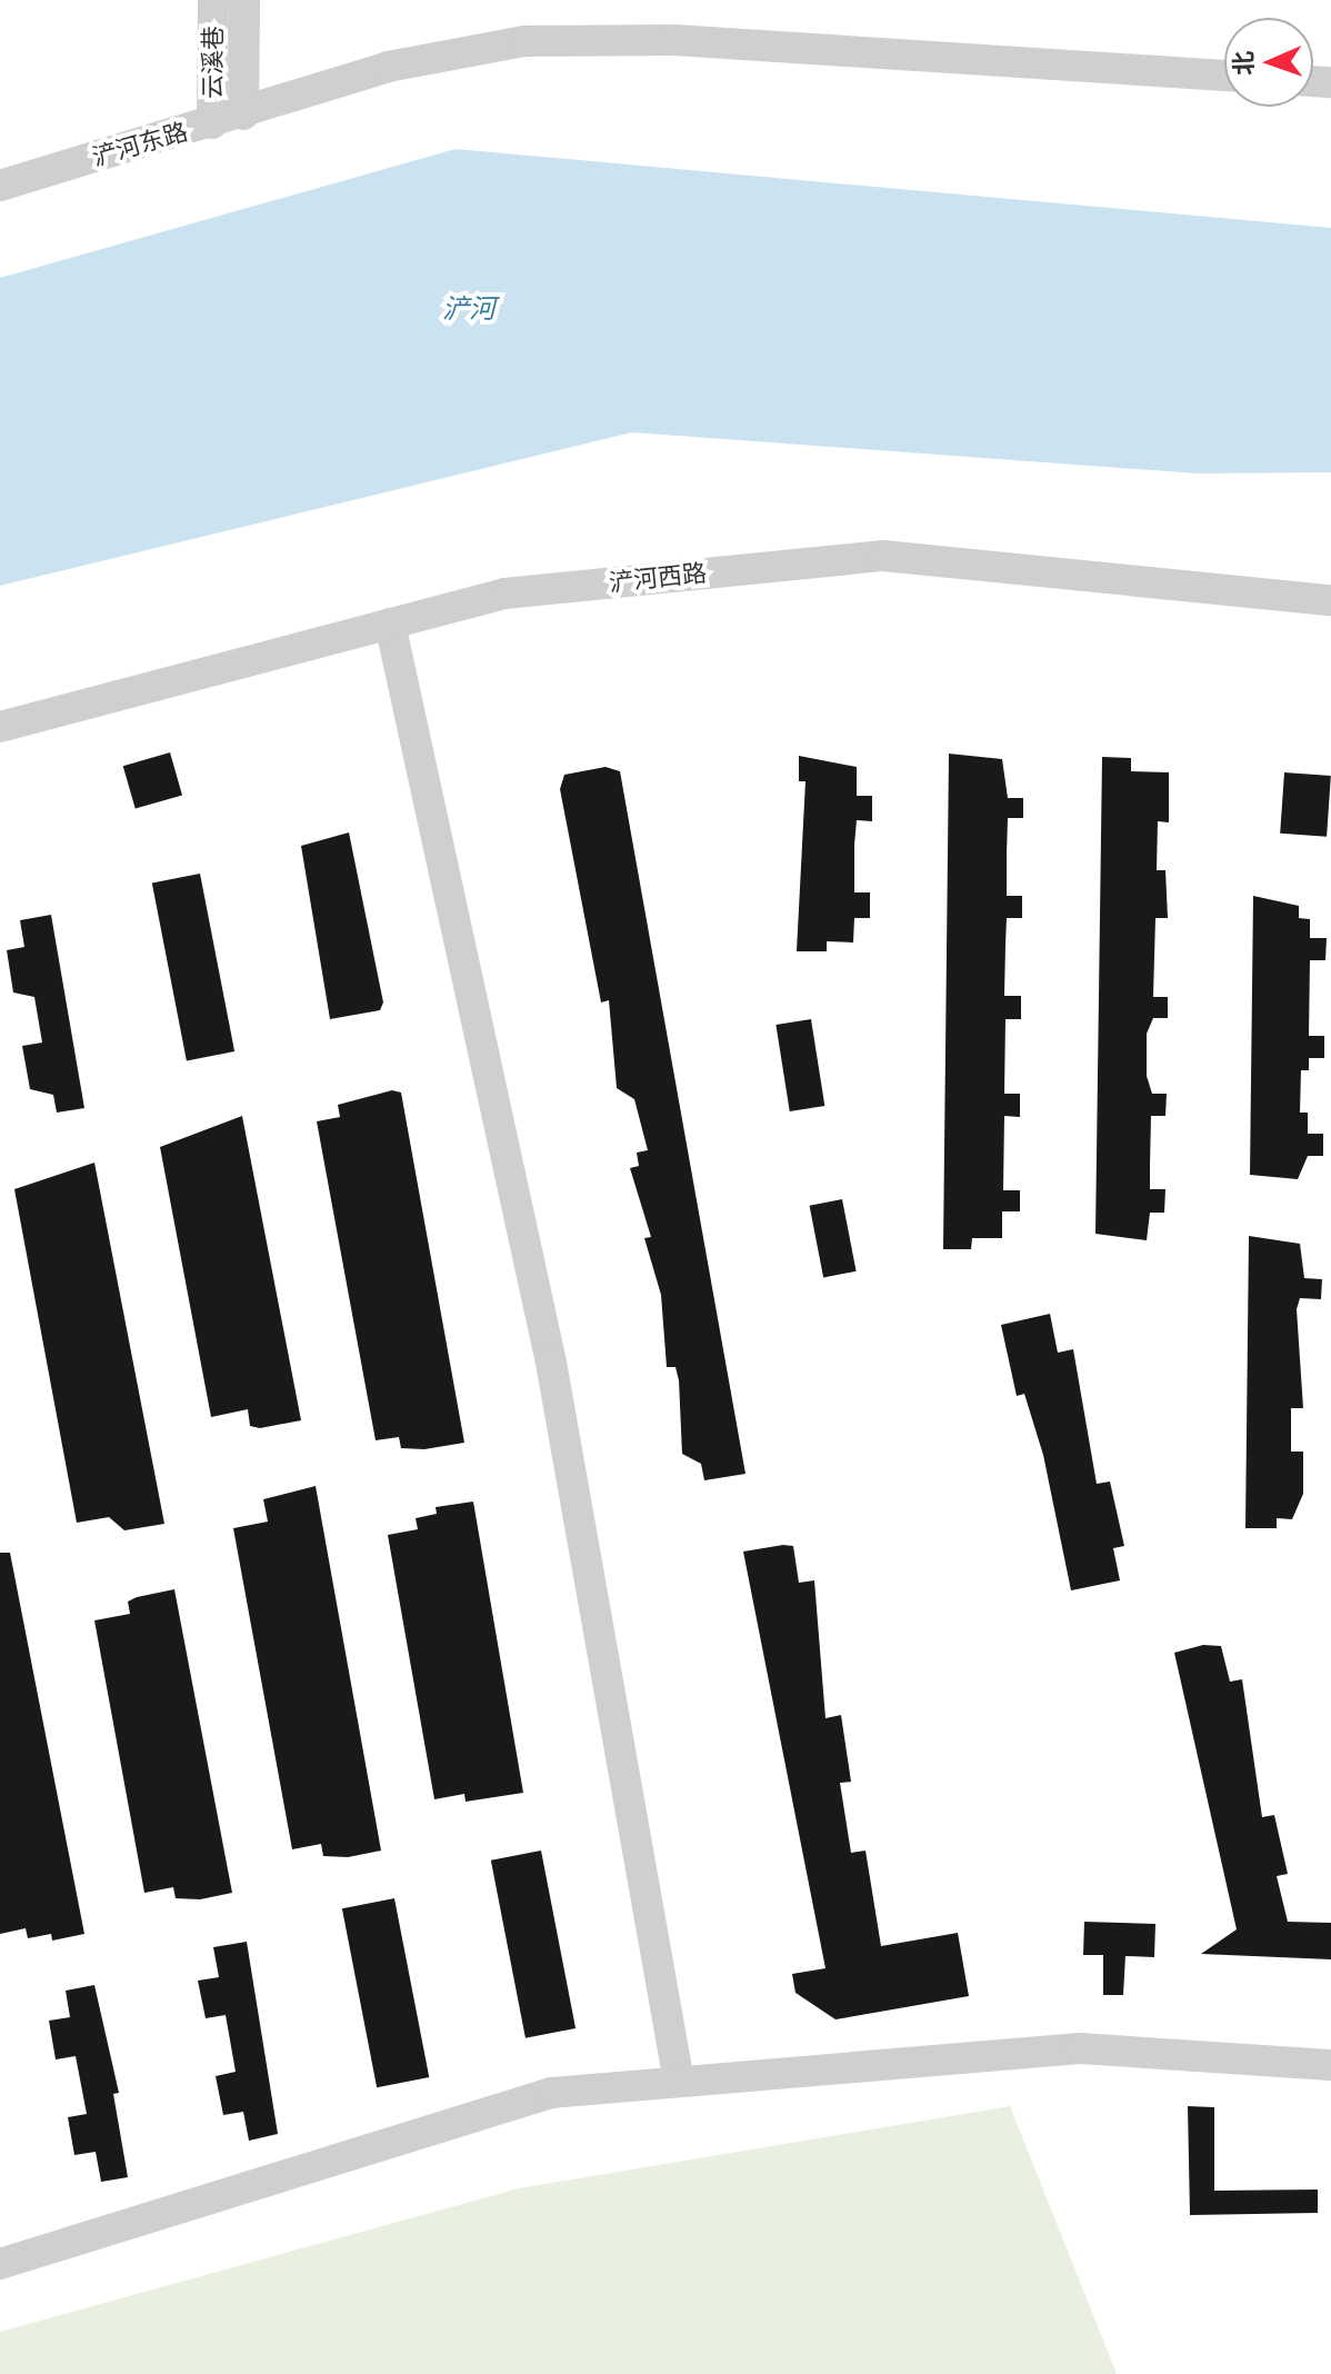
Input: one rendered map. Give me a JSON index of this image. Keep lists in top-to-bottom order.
{
  "streets": {
    "street": ["云溪巷", "浐河东路", "浐河西路"]
  },
  "crossings": [
    ["云溪巷", "浐河东路"]
  ],
  "water": ["浐河"],
  "north": "left"
}
